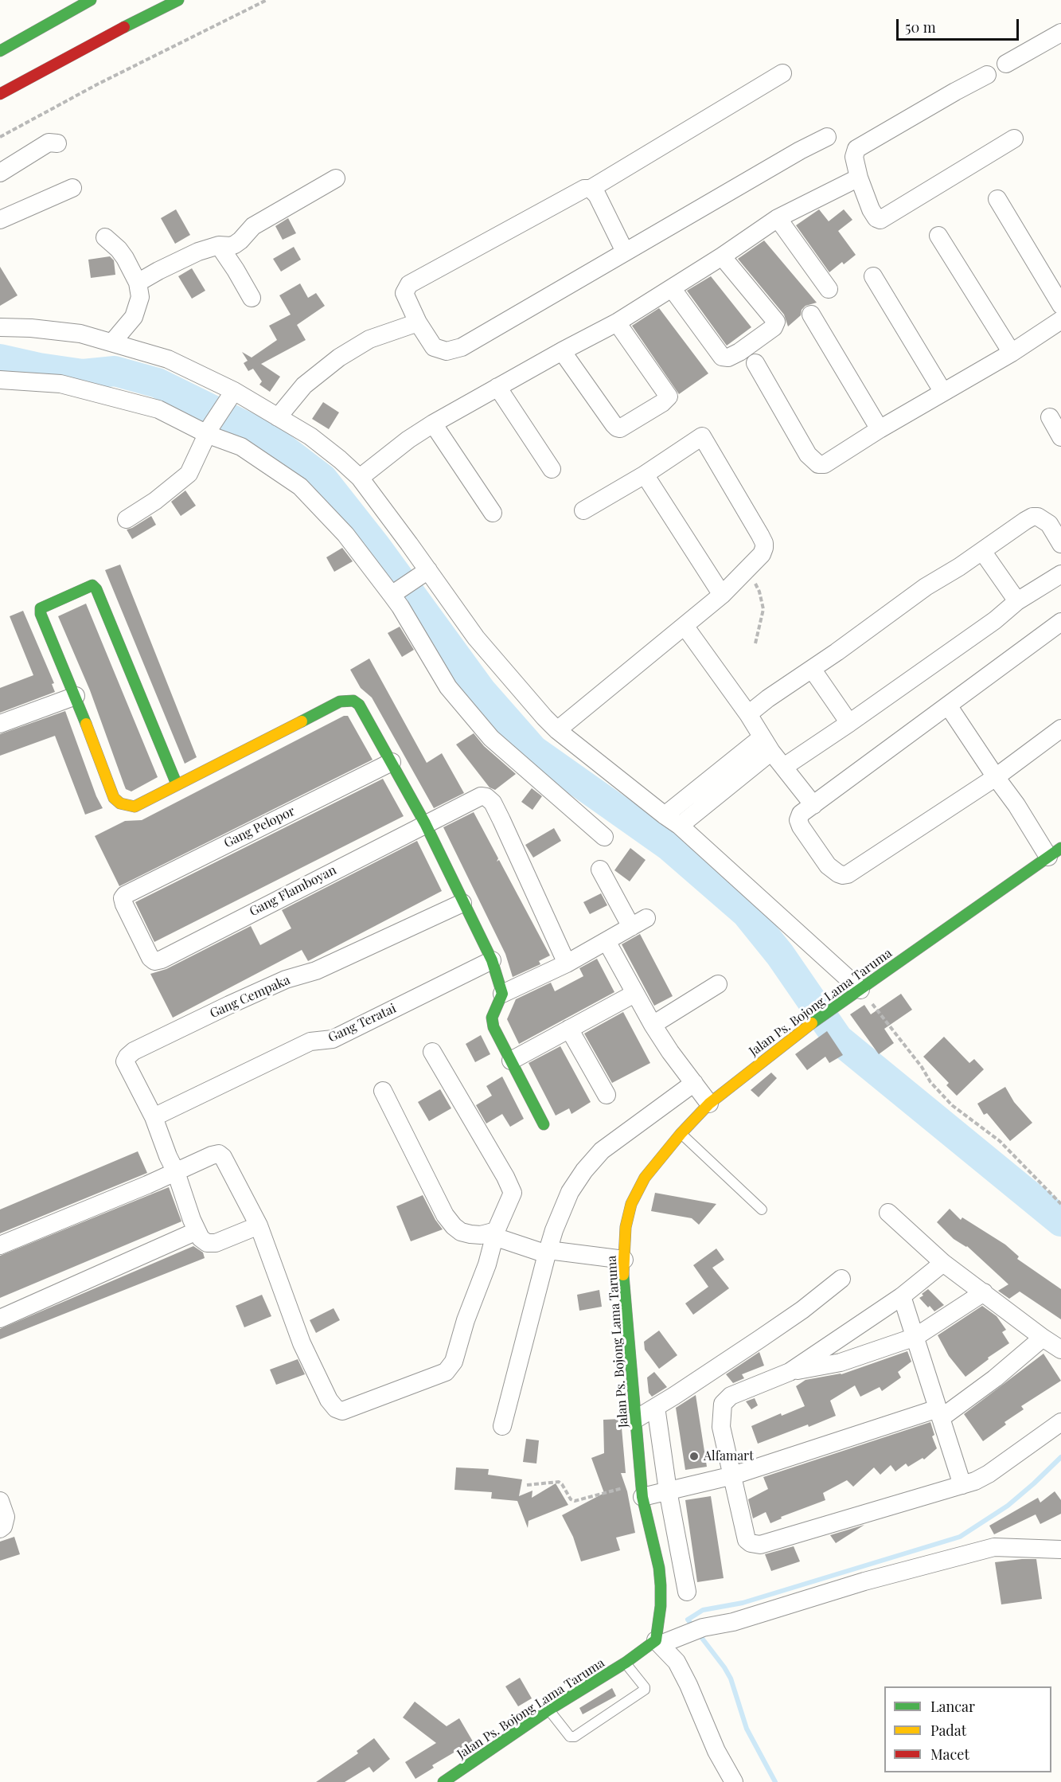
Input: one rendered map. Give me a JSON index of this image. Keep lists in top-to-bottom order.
{
  "streets": {
    "main road": ["Jalan Ps. Bojong Lama Taruma"],
    "street": [
      "Gang Pelopor",
      "Gang Flamboyan",
      "Gang Cempaka",
      "Gang Teratai"
    ]
  },
  "crossings": [
    ["Gang Pelopor", "Gang Flamboyan"],
    ["Gang Cempaka", "Gang Teratai"]
  ],
  "places": ["Alfamart"],
  "legend": ["Lancar", "Padat", "Macet"],
  "scale_bar": "50 m"
}
